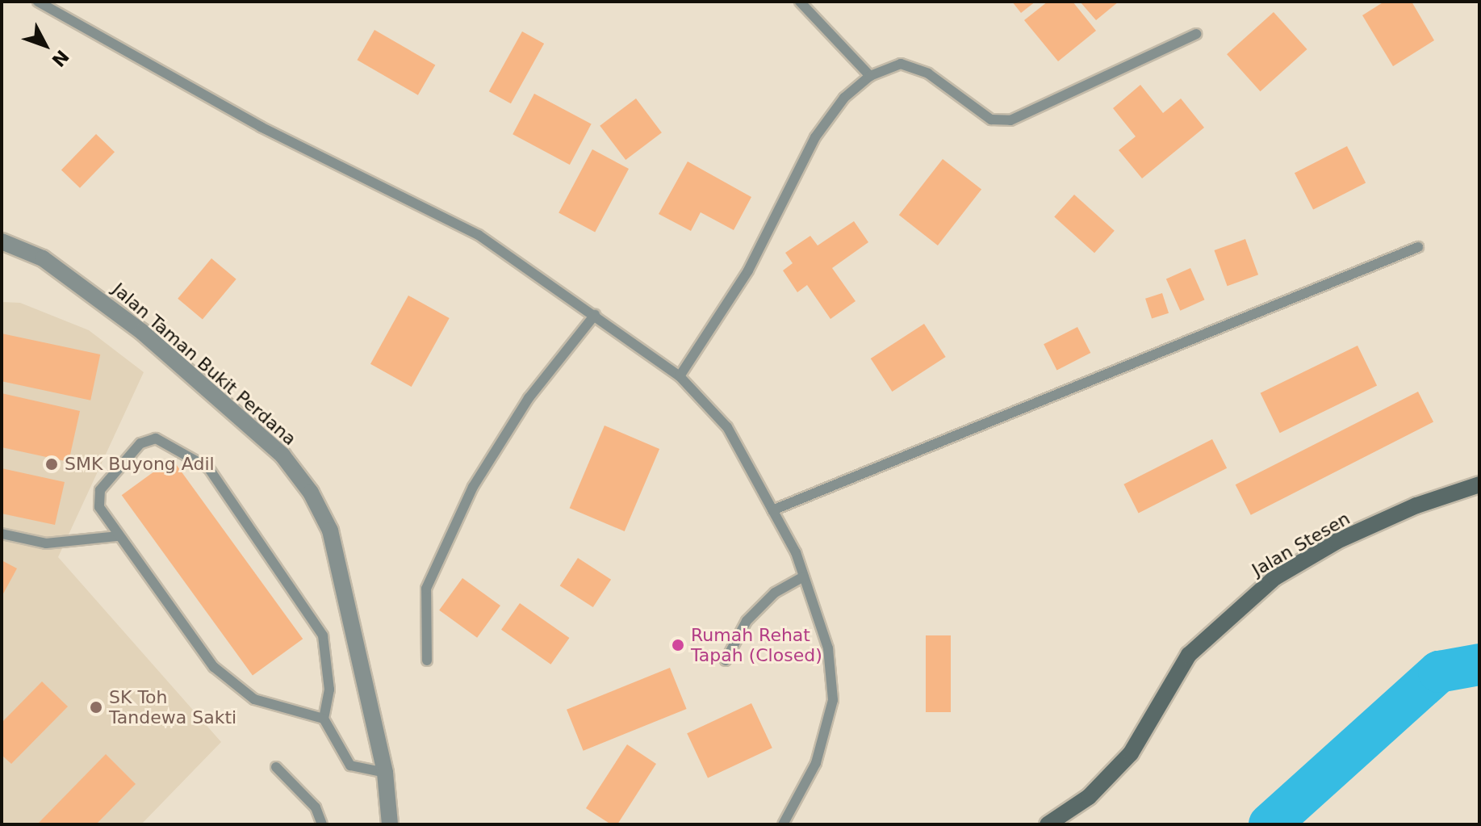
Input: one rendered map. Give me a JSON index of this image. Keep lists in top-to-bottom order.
{
  "streets": {
    "main road": ["Jalan Stesen"],
    "street": ["Jalan Taman Bukit Perdana"]
  },
  "places": ["SMK Buyong Adil", "Rumah Rehat Tapah (Closed)", "SK Toh Tandewa Sakti"],
  "north": "bottom right"
}
